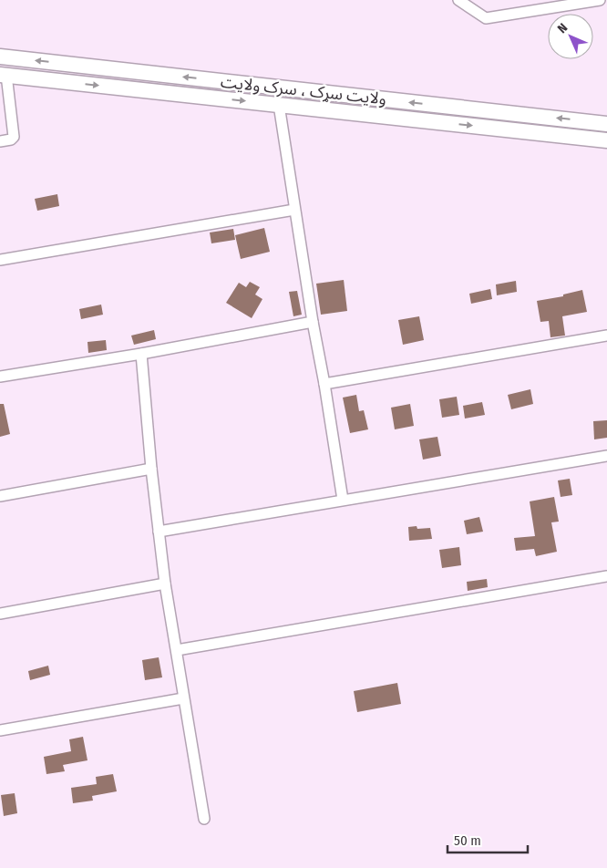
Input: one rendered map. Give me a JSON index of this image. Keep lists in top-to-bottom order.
{
  "streets": {
    "main road": ["ولایت سړک ، سرک ولایت"]
  },
  "scale_bar": "50 m",
  "north": "top left"
}
